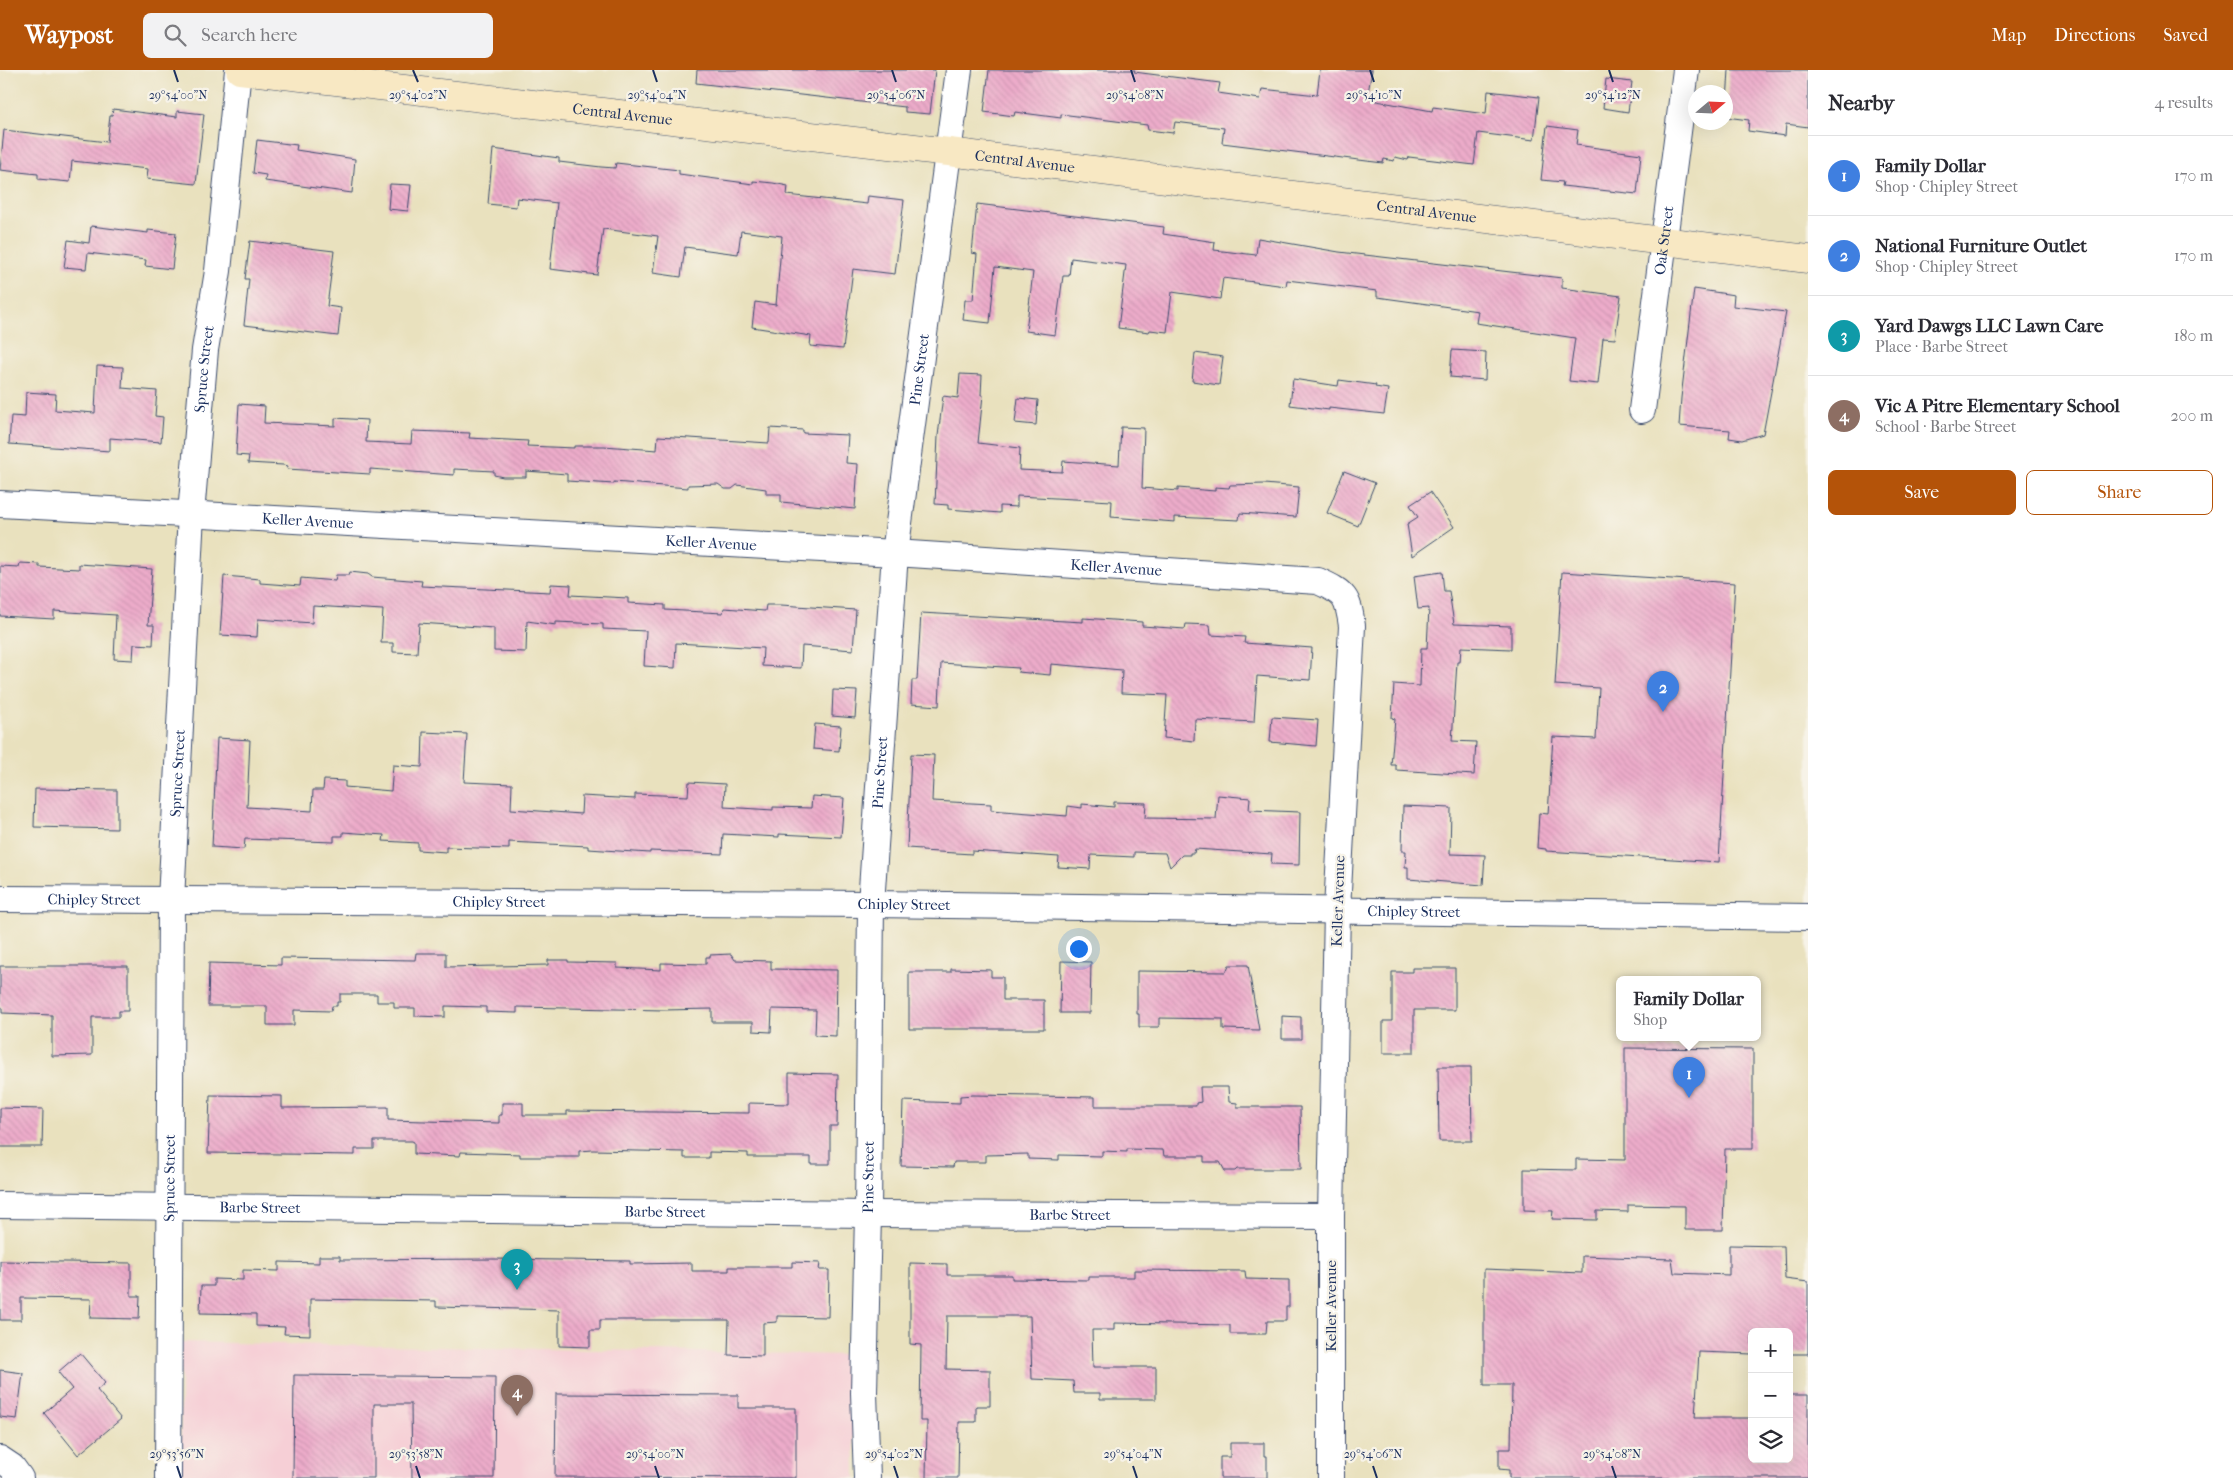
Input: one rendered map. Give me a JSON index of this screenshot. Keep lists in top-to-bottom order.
{
  "streets": {
    "street": [
      "Central Avenue",
      "Oak Street",
      "Spruce Street",
      "Pine Street",
      "Keller Avenue",
      "Chipley Street",
      "Barbe Street"
    ]
  },
  "crossings": [
    ["Central Avenue", "Oak Street"],
    ["Central Avenue", "Spruce Street"],
    ["Central Avenue", "Pine Street"],
    ["Spruce Street", "Keller Avenue"],
    ["Spruce Street", "Chipley Street"],
    ["Spruce Street", "Barbe Street"],
    ["Pine Street", "Keller Avenue"],
    ["Pine Street", "Chipley Street"],
    ["Pine Street", "Barbe Street"],
    ["Keller Avenue", "Chipley Street"],
    ["Keller Avenue", "Barbe Street"]
  ],
  "north": "right",
  "page": {
    "header": "Waypost",
    "search": "Search here",
    "nav": ["Map", "Directions", "Saved"],
    "heading": ["Nearby", "4 results"],
    "list": [
      {
        "mark": "1",
        "name": "Family Dollar",
        "note": "Shop · Chipley Street",
        "value": "170 m"
      },
      {
        "mark": "2",
        "name": "National Furniture Outlet",
        "note": "Shop · Chipley Street",
        "value": "170 m"
      },
      {
        "mark": "3",
        "name": "Yard Dawgs LLC Lawn Care",
        "note": "Place · Barbe Street",
        "value": "180 m"
      },
      {
        "mark": "4",
        "name": "Vic A Pitre Elementary School",
        "note": "School · Barbe Street",
        "value": "200 m"
      }
    ],
    "buttons": ["Save", "Share"],
    "pins": [
      "2",
      "1",
      "3",
      "4"
    ],
    "popup": ["Family Dollar", "Shop"],
    "map_buttons": ["+", "−"]
  },
  "coordinates": [
    "29°54'00\"N",
    "29°54'02\"N",
    "29°54'04\"N",
    "29°54'06\"N",
    "29°54'08\"N",
    "29°54'10\"N",
    "29°54'12\"N",
    "29°53'56\"N",
    "29°53'58\"N"
  ]
}
